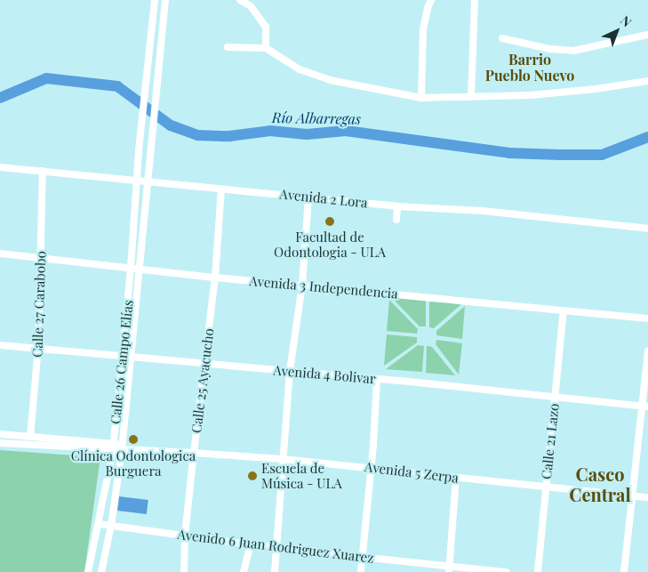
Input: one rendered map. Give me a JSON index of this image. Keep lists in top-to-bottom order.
{
  "streets": {
    "street": [
      "Avenida 2 Lora",
      "Avenida 3 Independencia",
      "Calle 27 Carabobo",
      "Calle 26 Campo Elías",
      "Avenida 4 Bolivar",
      "Calle 25 Ayacucho",
      "Calle 21 Lazo",
      "Avenida 5 Zerpa",
      "Avenido 6 Juan Rodriguez Xuarez"
    ]
  },
  "crossings": [
    ["Avenida 2 Lora", "Calle 27 Carabobo"],
    ["Avenida 2 Lora", "Calle 26 Campo Elías"],
    ["Avenida 2 Lora", "Calle 25 Ayacucho"],
    ["Avenida 3 Independencia", "Calle 27 Carabobo"],
    ["Avenida 3 Independencia", "Calle 26 Campo Elías"],
    ["Avenida 3 Independencia", "Calle 25 Ayacucho"],
    ["Avenida 3 Independencia", "Calle 21 Lazo"],
    ["Calle 27 Carabobo", "Avenida 4 Bolivar"],
    ["Calle 26 Campo Elías", "Avenida 4 Bolivar"],
    ["Calle 26 Campo Elías", "Avenida 5 Zerpa"],
    ["Calle 26 Campo Elías", "Avenido 6 Juan Rodriguez Xuarez"],
    ["Avenida 4 Bolivar", "Calle 25 Ayacucho"],
    ["Avenida 4 Bolivar", "Calle 21 Lazo"],
    ["Calle 25 Ayacucho", "Avenida 5 Zerpa"],
    ["Calle 25 Ayacucho", "Avenido 6 Juan Rodriguez Xuarez"],
    ["Calle 21 Lazo", "Avenida 5 Zerpa"]
  ],
  "districts": ["Barrio Pueblo Nuevo", "Casco Central"],
  "water": ["Río Albarregas"],
  "places": ["Facultad de Odontologia - ULA", "Clínica Odontologica Burguera", "Escuela de Música - ULA"],
  "north": "top right"
}
